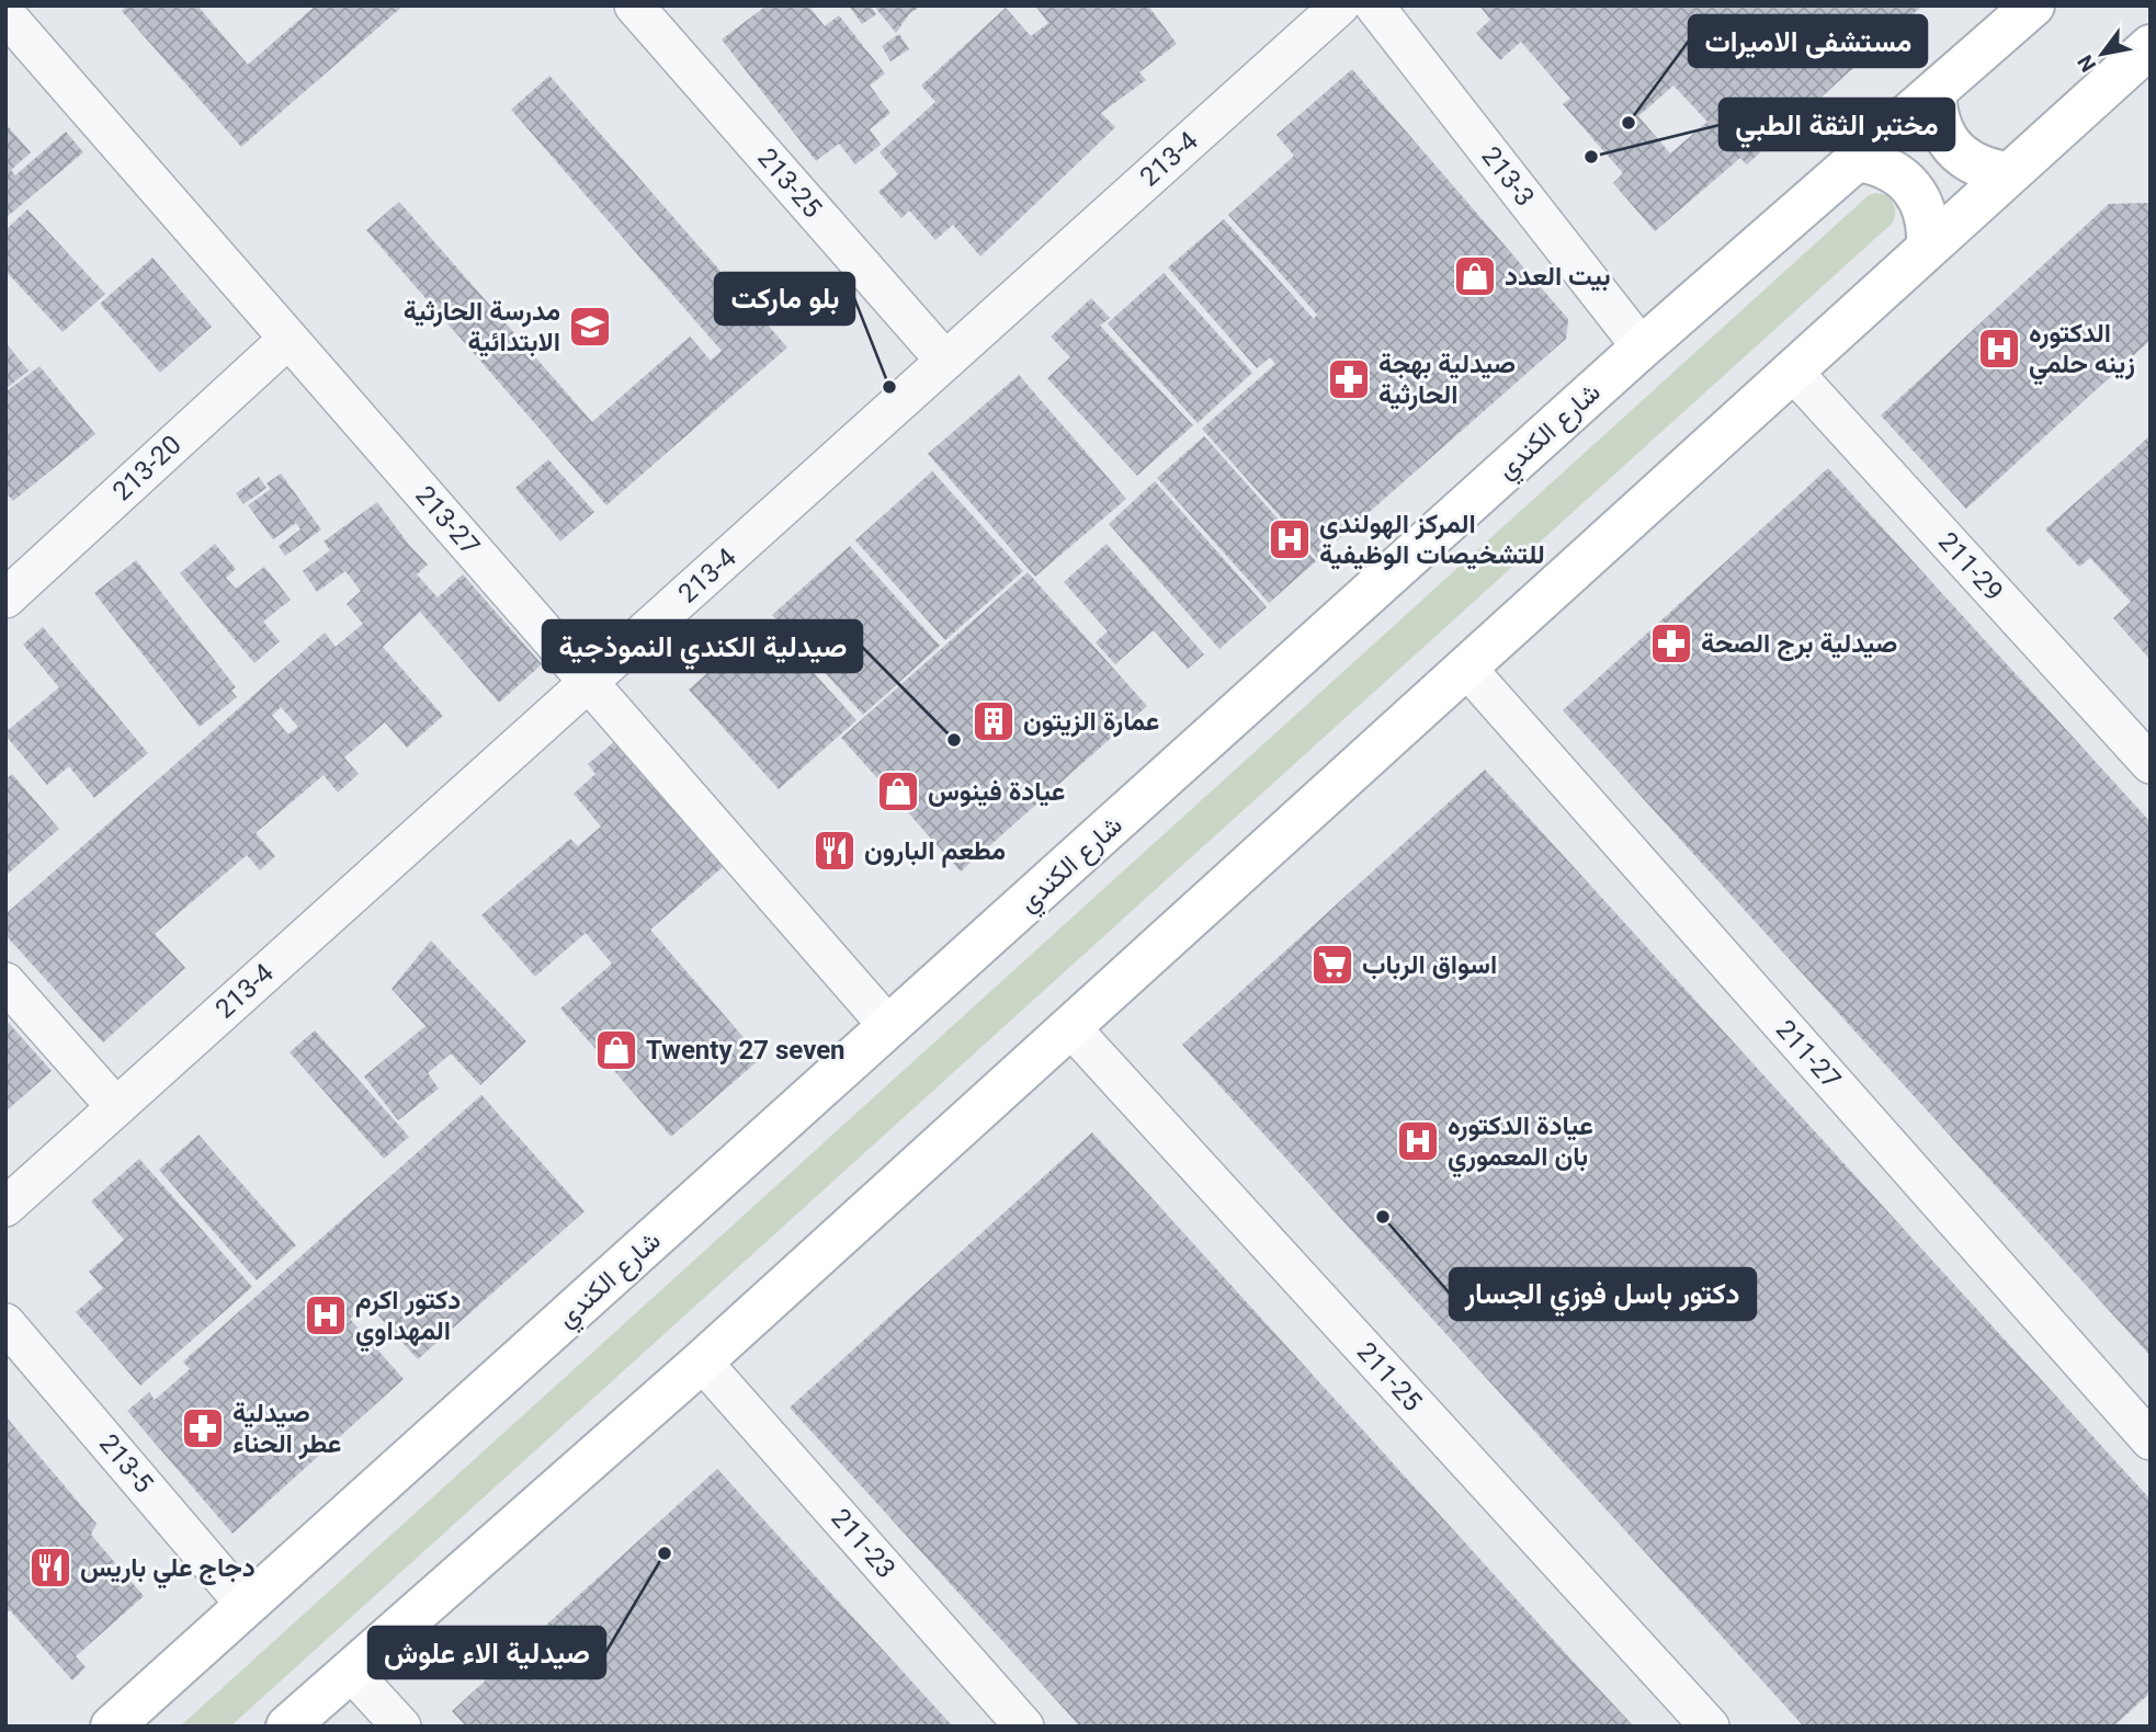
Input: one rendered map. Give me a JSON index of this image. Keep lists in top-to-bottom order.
{
  "streets": {
    "street": [
      "213-4",
      "213-3",
      "213-25",
      "شارع الكندي",
      "213-20",
      "213-27",
      "211-29",
      "211-27",
      "211-25",
      "213-5",
      "211-23"
    ]
  },
  "crossings": [
    ["213-4", "213-25"],
    ["213-4", "213-27"],
    ["213-3", "شارع الكندي"],
    ["شارع الكندي", "213-27"],
    ["شارع الكندي", "213-5"],
    ["213-20", "213-27"]
  ],
  "places": {
    "other": [
      "مستشفى الاميرات",
      "مختبر الثقة الطبي",
      "بلو ماركت",
      "صيدلية الكندي النموذجية",
      "دكتور باسل فوزي الجسار",
      "صيدلية الاء علوش"
    ],
    "shop": ["بيت العدد", "عيادة فينوس", "Twenty 27 seven"],
    "school or university": ["مدرسة الحارثية الابتدائية"],
    "hospital": [
      "الدكتوره زينه حلمي",
      "المركز الهولندي للتشخيصات الوظيفية",
      "عيادة الدكتوره بان المعموري",
      "دكتور اكرم المهداوي"
    ],
    "pharmacy": ["صيدلية بهجة الحارثية", "صيدلية برج الصحة", "صيدلية عطر الحناء"],
    "building": ["عمارة الزيتون"],
    "restaurant": ["مطعم البارون", "دجاج علي باريس"],
    "supermarket": ["اسواق الرباب"]
  },
  "north": "bottom left"
}
